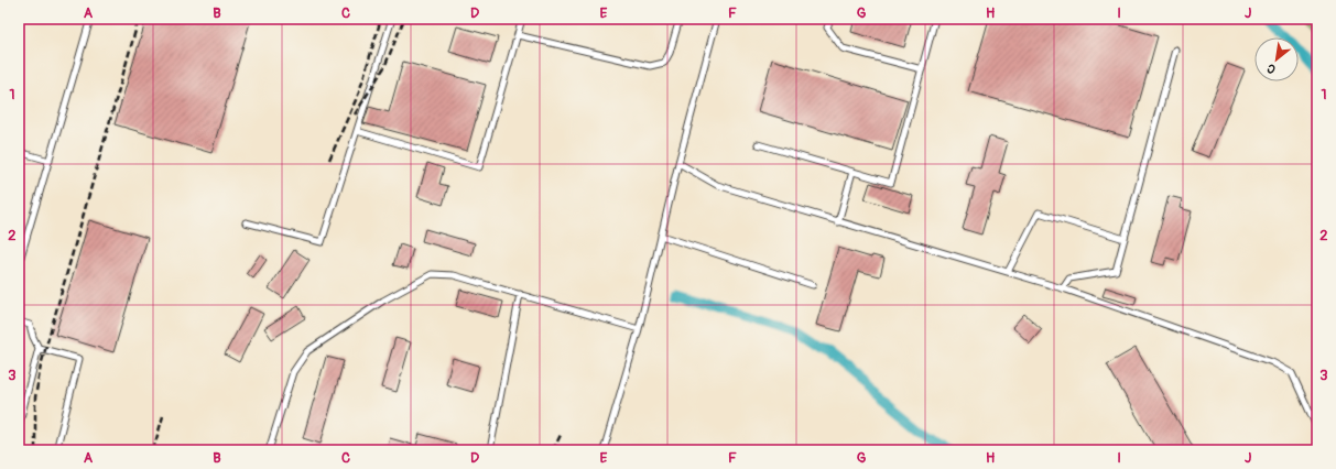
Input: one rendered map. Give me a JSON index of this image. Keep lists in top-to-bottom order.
{
  "north": "bottom left",
  "grid": {
    "columns": [
      "A",
      "B",
      "C",
      "D",
      "E",
      "F",
      "G",
      "H",
      "I",
      "J"
    ],
    "rows": ["1", "2", "3"]
  }
}
